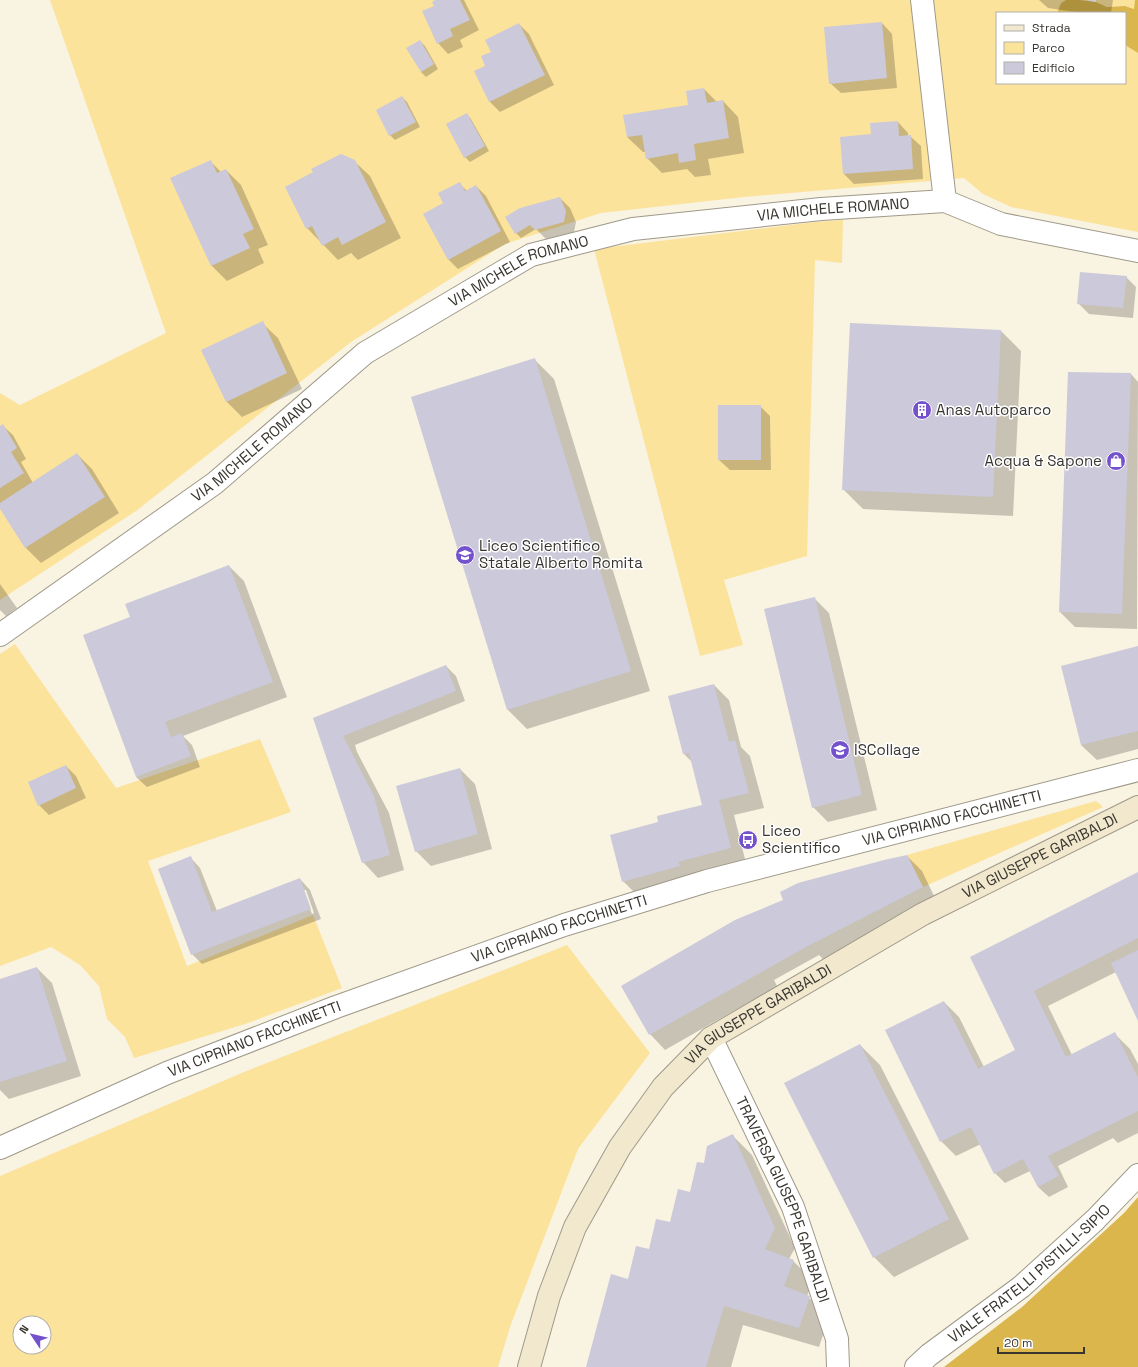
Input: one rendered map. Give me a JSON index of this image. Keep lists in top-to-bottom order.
{
  "streets": {
    "main road": ["VIA GIUSEPPE GARIBALDI"],
    "street": [
      "VIA MICHELE ROMANO",
      "VIA CIPRIANO FACCHINETTI",
      "TRAVERSA GIUSEPPE GARIBALDI",
      "VIALE FRATELLI PISTILLI-SIPIO"
    ]
  },
  "crossings": [
    ["VIA GIUSEPPE GARIBALDI", "TRAVERSA GIUSEPPE GARIBALDI"]
  ],
  "places": {
    "building": ["Anas Autoparco"],
    "shop": ["Acqua & Sapone"],
    "school or university": ["Liceo Scientifico Statale Alberto Romita", "ISCollage"],
    "bus stop": ["Liceo Scientifico"]
  },
  "legend": ["Strada", "Parco", "Edificio"],
  "scale_bar": "20 m",
  "north": "top left"
}
